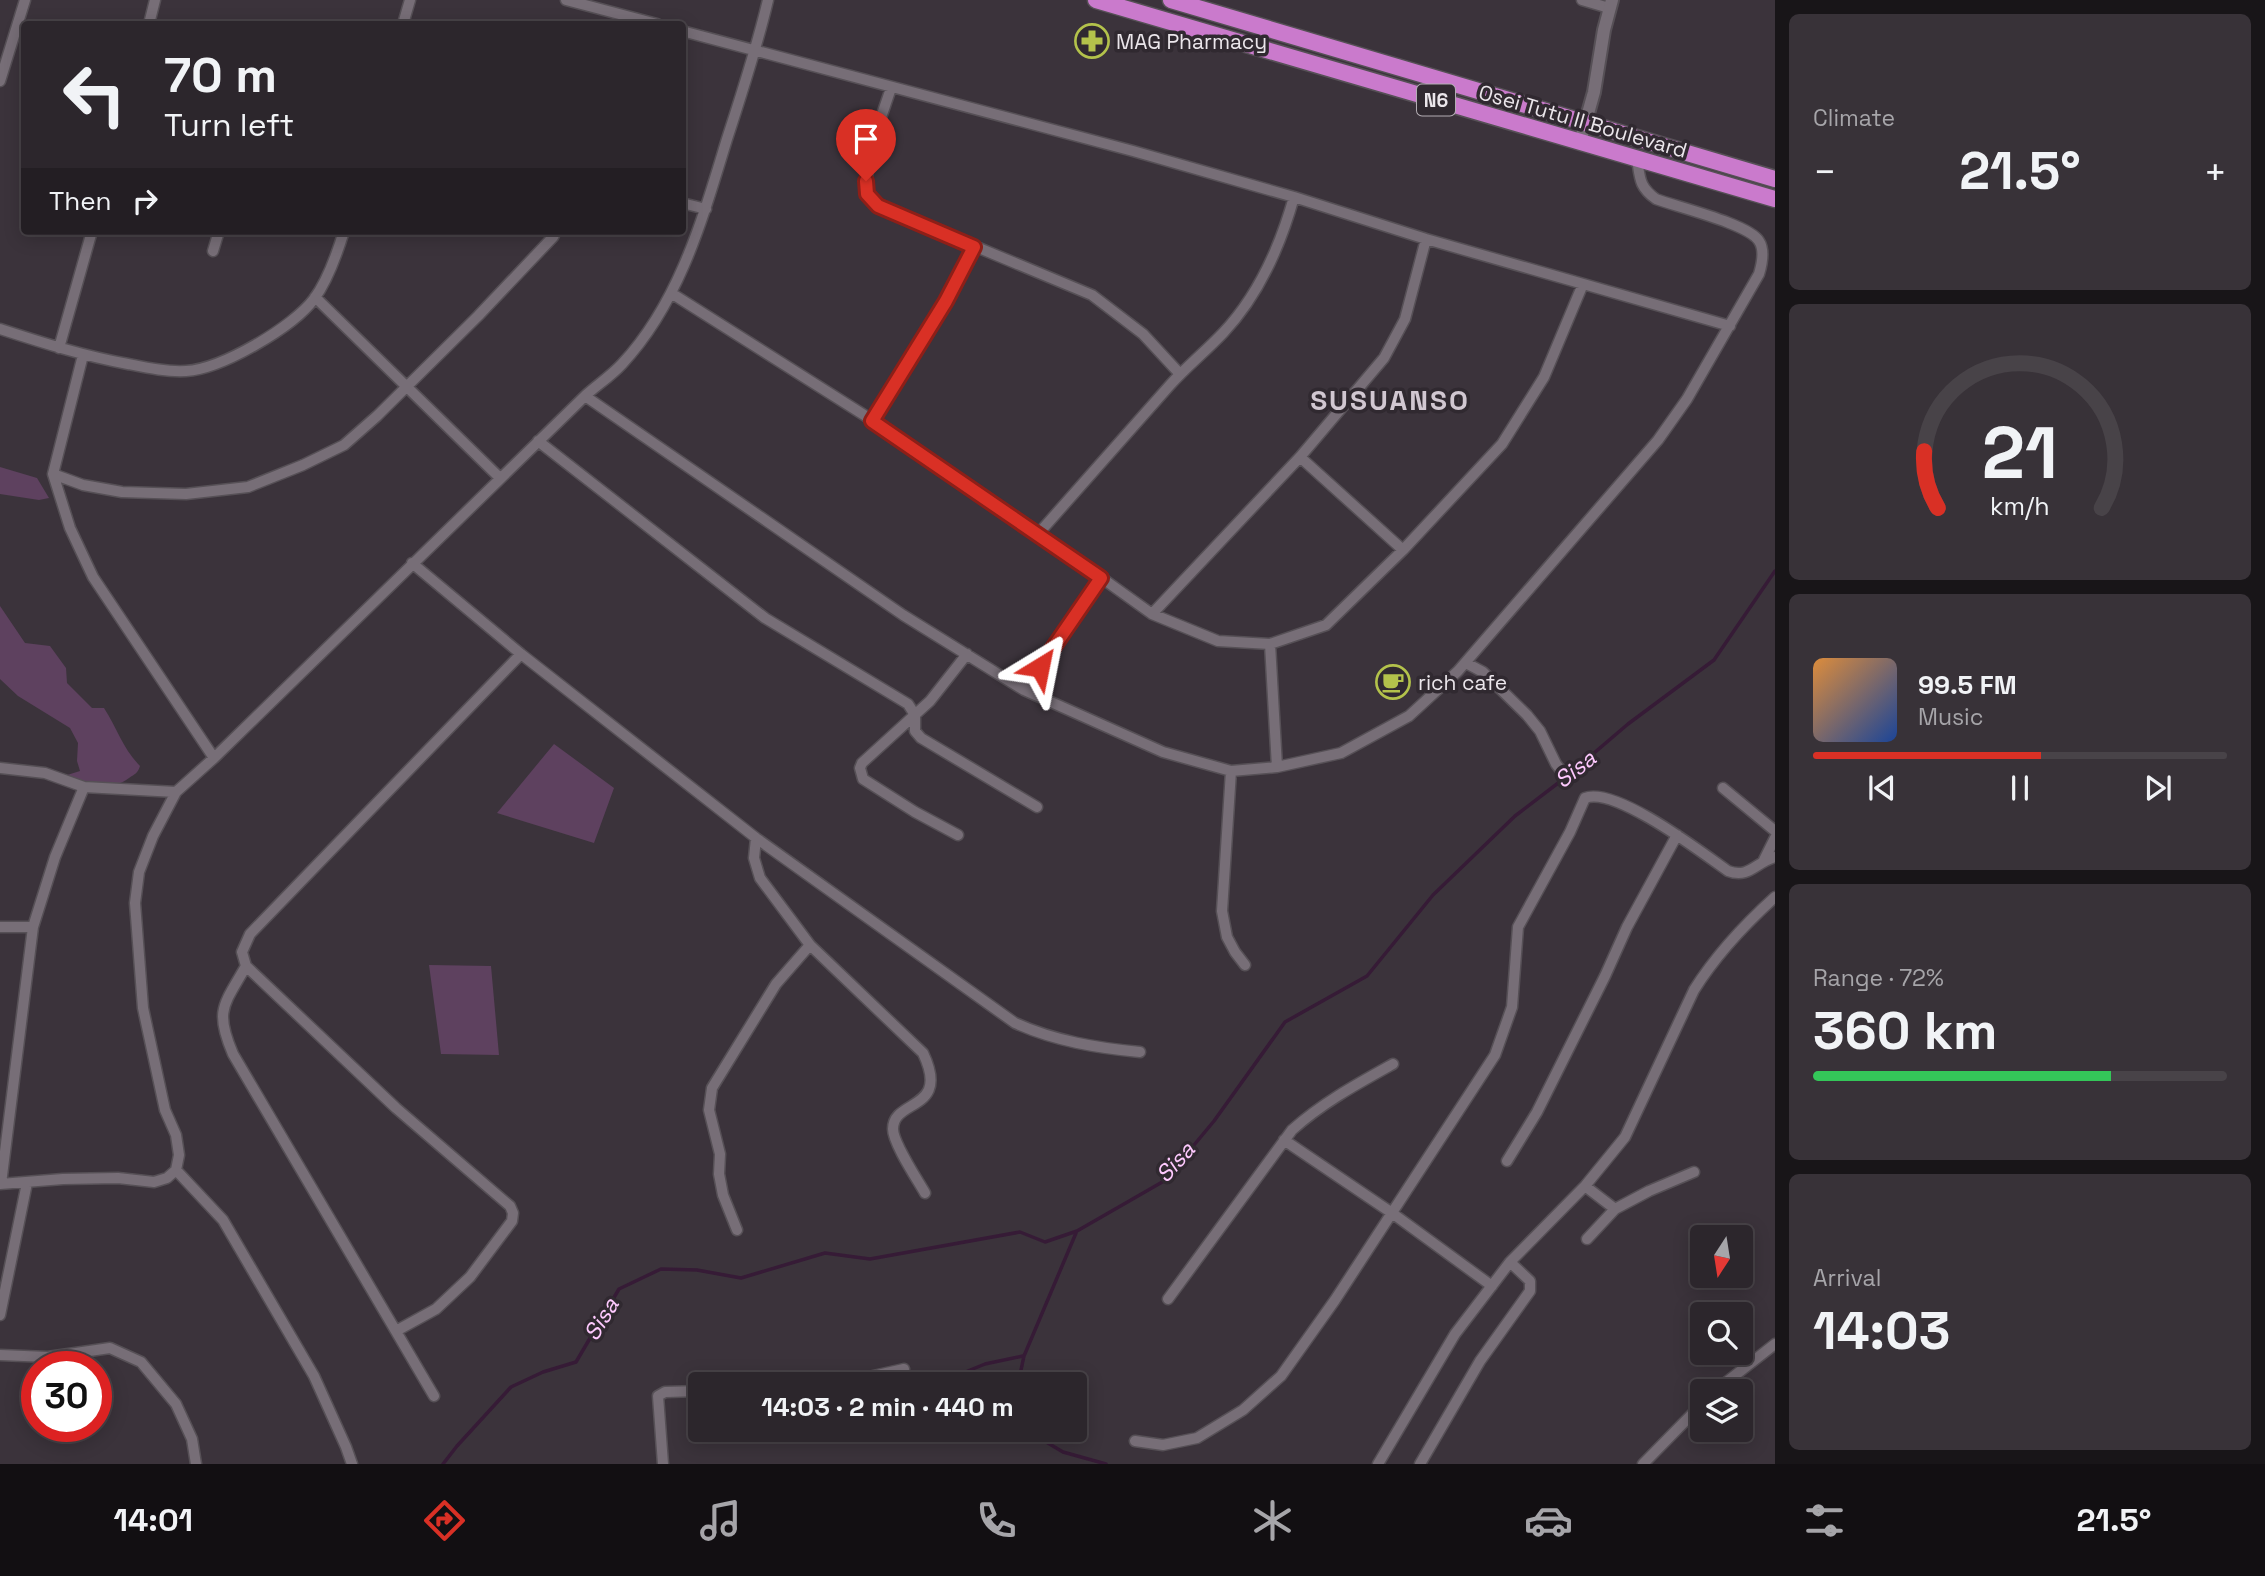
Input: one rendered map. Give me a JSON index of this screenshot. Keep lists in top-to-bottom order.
{
  "streets": {
    "highway": ["N6", "Osei Tutu II Boulevard"]
  },
  "districts": ["SUSUANSO"],
  "water": ["Sisa"],
  "places": {
    "pharmacy": ["MAG Pharmacy"],
    "cafe": ["rich cafe"]
  },
  "north": "bottom",
  "page": {
    "tile": [
      "Climate",
      ["Range · 72%", "360 km"],
      ["Arrival", "14:03"]
    ],
    "turn": ["70 m", "Turn left"],
    "heat": ["−", "21.5°", "+"],
    "then": "Then",
    "song": ["99.5 FM", "Music"],
    "limit": "30",
    "trip": "14:03 · 2 min · 440 m",
    "tabs": ["14:01", "21.5°"],
    "gauge": ["21", "km/h"]
  }
}
